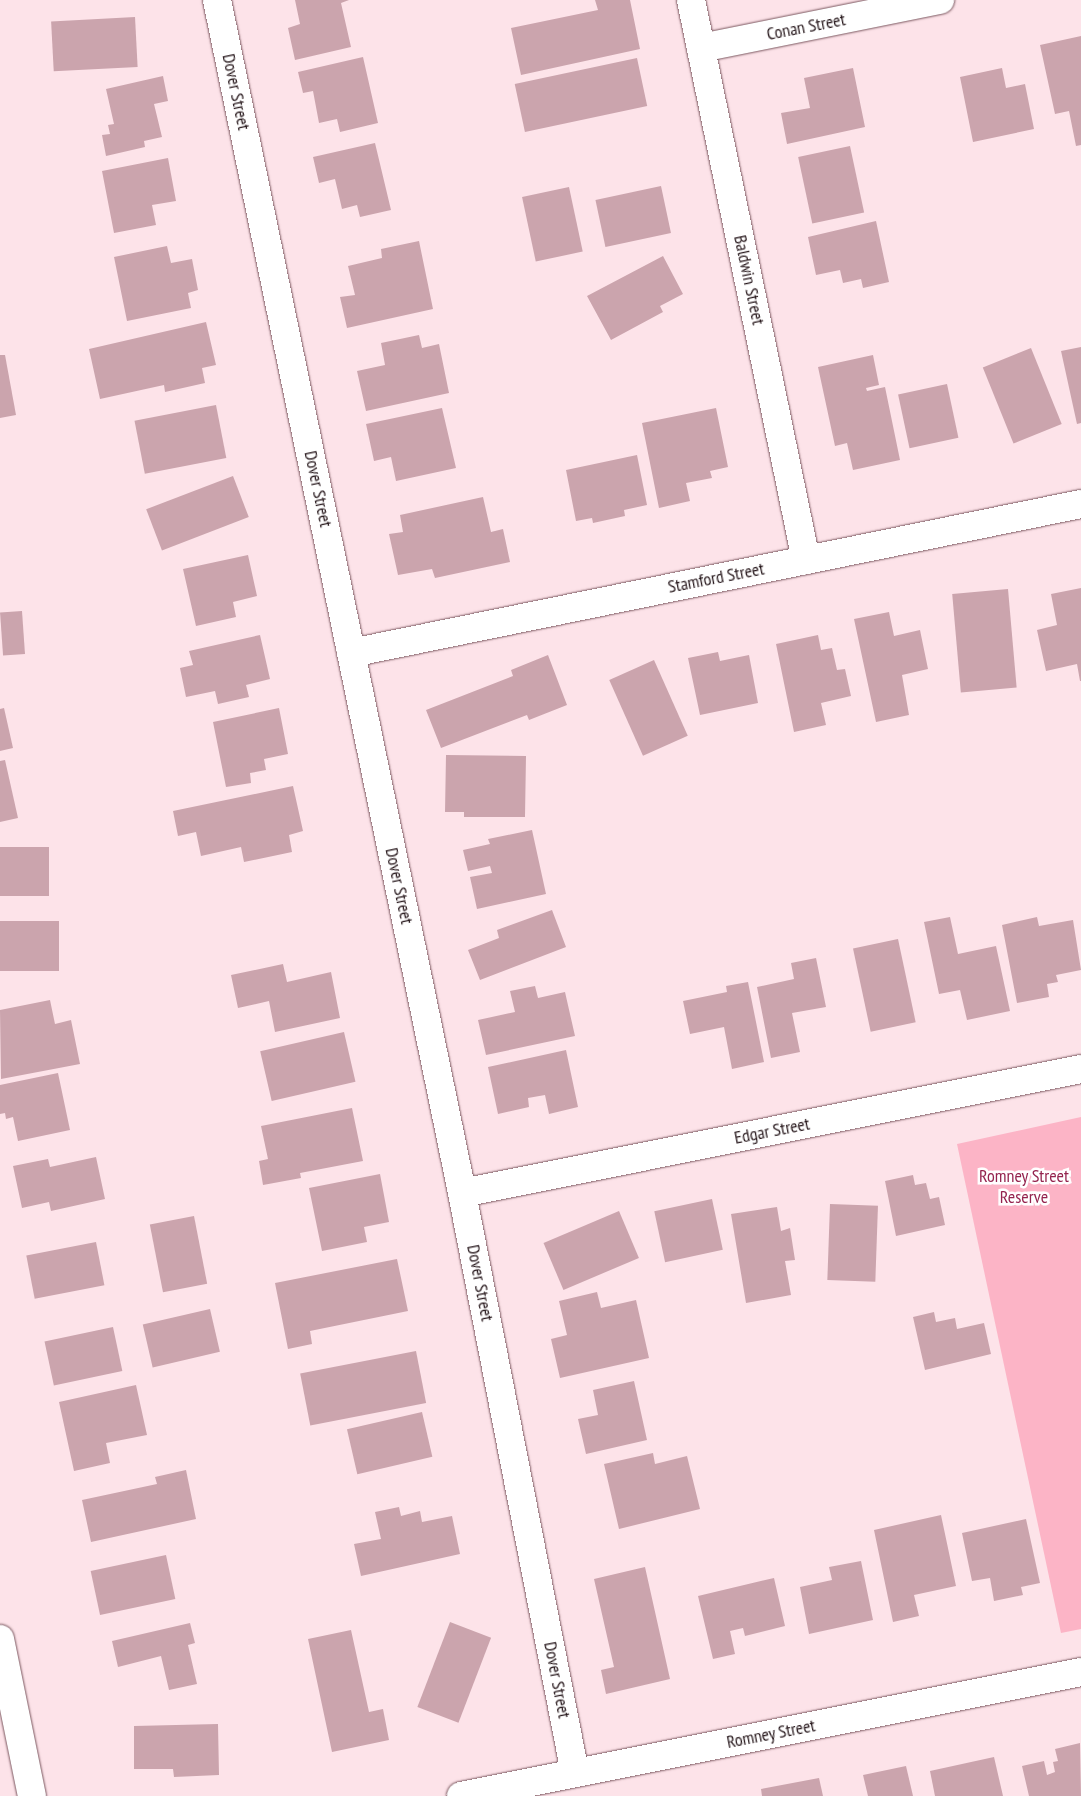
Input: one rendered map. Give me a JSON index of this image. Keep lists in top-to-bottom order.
{
  "streets": {
    "street": [
      "Conan Street",
      "Dover Street",
      "Baldwin Street",
      "Stamford Street",
      "Edgar Street",
      "Romney Street"
    ]
  },
  "crossings": [
    ["Conan Street", "Baldwin Street"],
    ["Dover Street", "Stamford Street"],
    ["Dover Street", "Edgar Street"],
    ["Dover Street", "Romney Street"],
    ["Baldwin Street", "Stamford Street"]
  ],
  "parks": ["Romney Street Reserve"]
}
